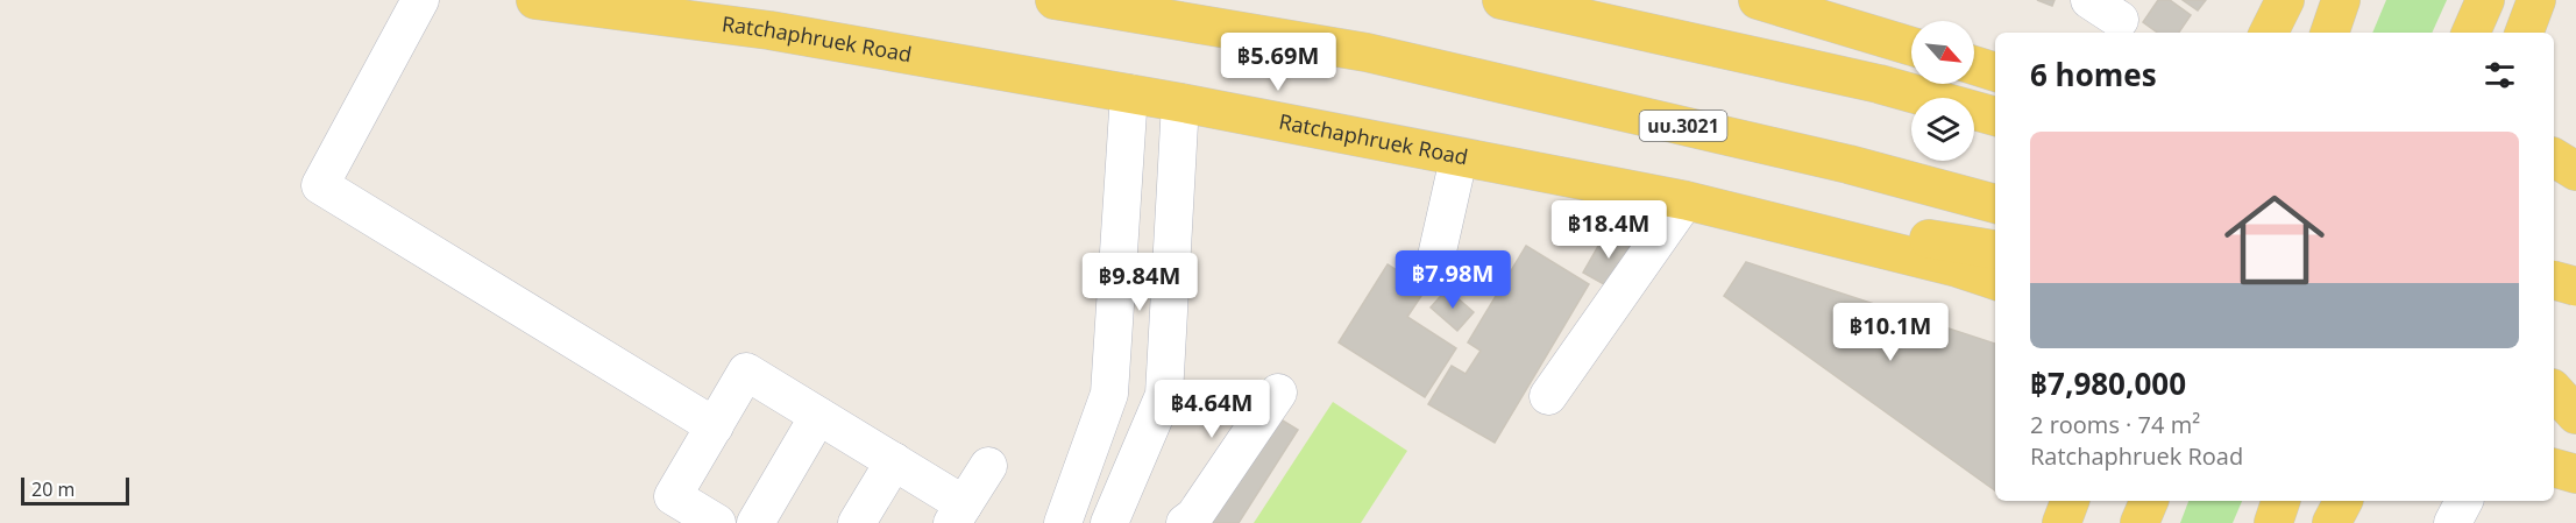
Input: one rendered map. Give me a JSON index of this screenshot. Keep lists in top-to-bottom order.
{
  "streets": {
    "main road": ["Ratchaphruek Road", "นบ.3021"]
  },
  "scale_bar": "20 m",
  "north": "bottom right",
  "page": {
    "price": [
      "฿5.69M",
      "฿18.4M",
      "฿7.98M",
      "฿9.84M",
      "฿10.1M",
      "฿4.64M"
    ],
    "heading": "6 homes",
    "list": [
      {
        "name": "฿7,980,000",
        "note": "2 rooms · 74 m² · Ratchaphruek Road"
      }
    ],
    "scale": "20 m"
  }
}
